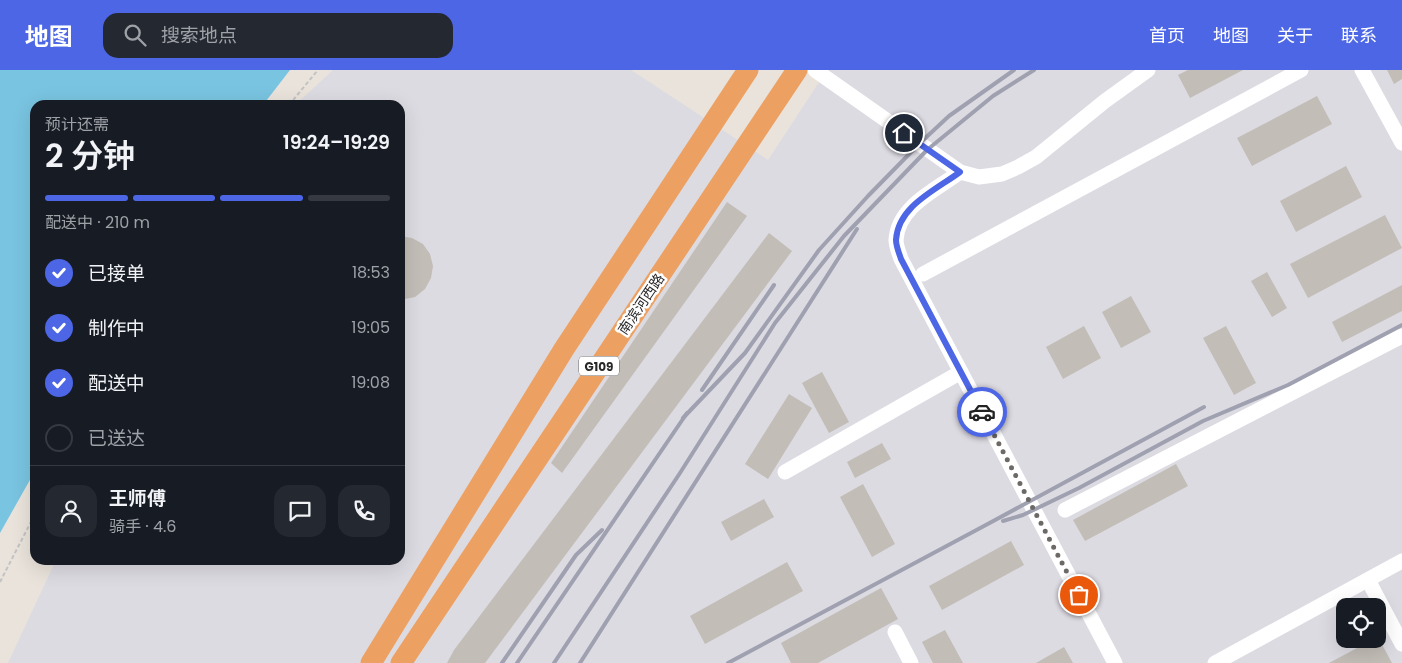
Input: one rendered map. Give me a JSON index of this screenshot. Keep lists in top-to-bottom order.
{
  "streets": {
    "highway": ["南滨河西路", "G109"]
  },
  "page": {
    "header": "地图",
    "search": "搜索地点",
    "nav": [
      "首页",
      "地图",
      "关于",
      "联系"
    ],
    "heading": ["2 分钟", "预计还需", "19:24–19:29"],
    "panel": ["王师傅", "骑手 · 4.6"],
    "bar": "配送中 · 210 m",
    "list": [
      ["已接单", "18:53"],
      ["制作中", "19:05"],
      ["配送中", "19:08"],
      "已送达"
    ]
  }
}
